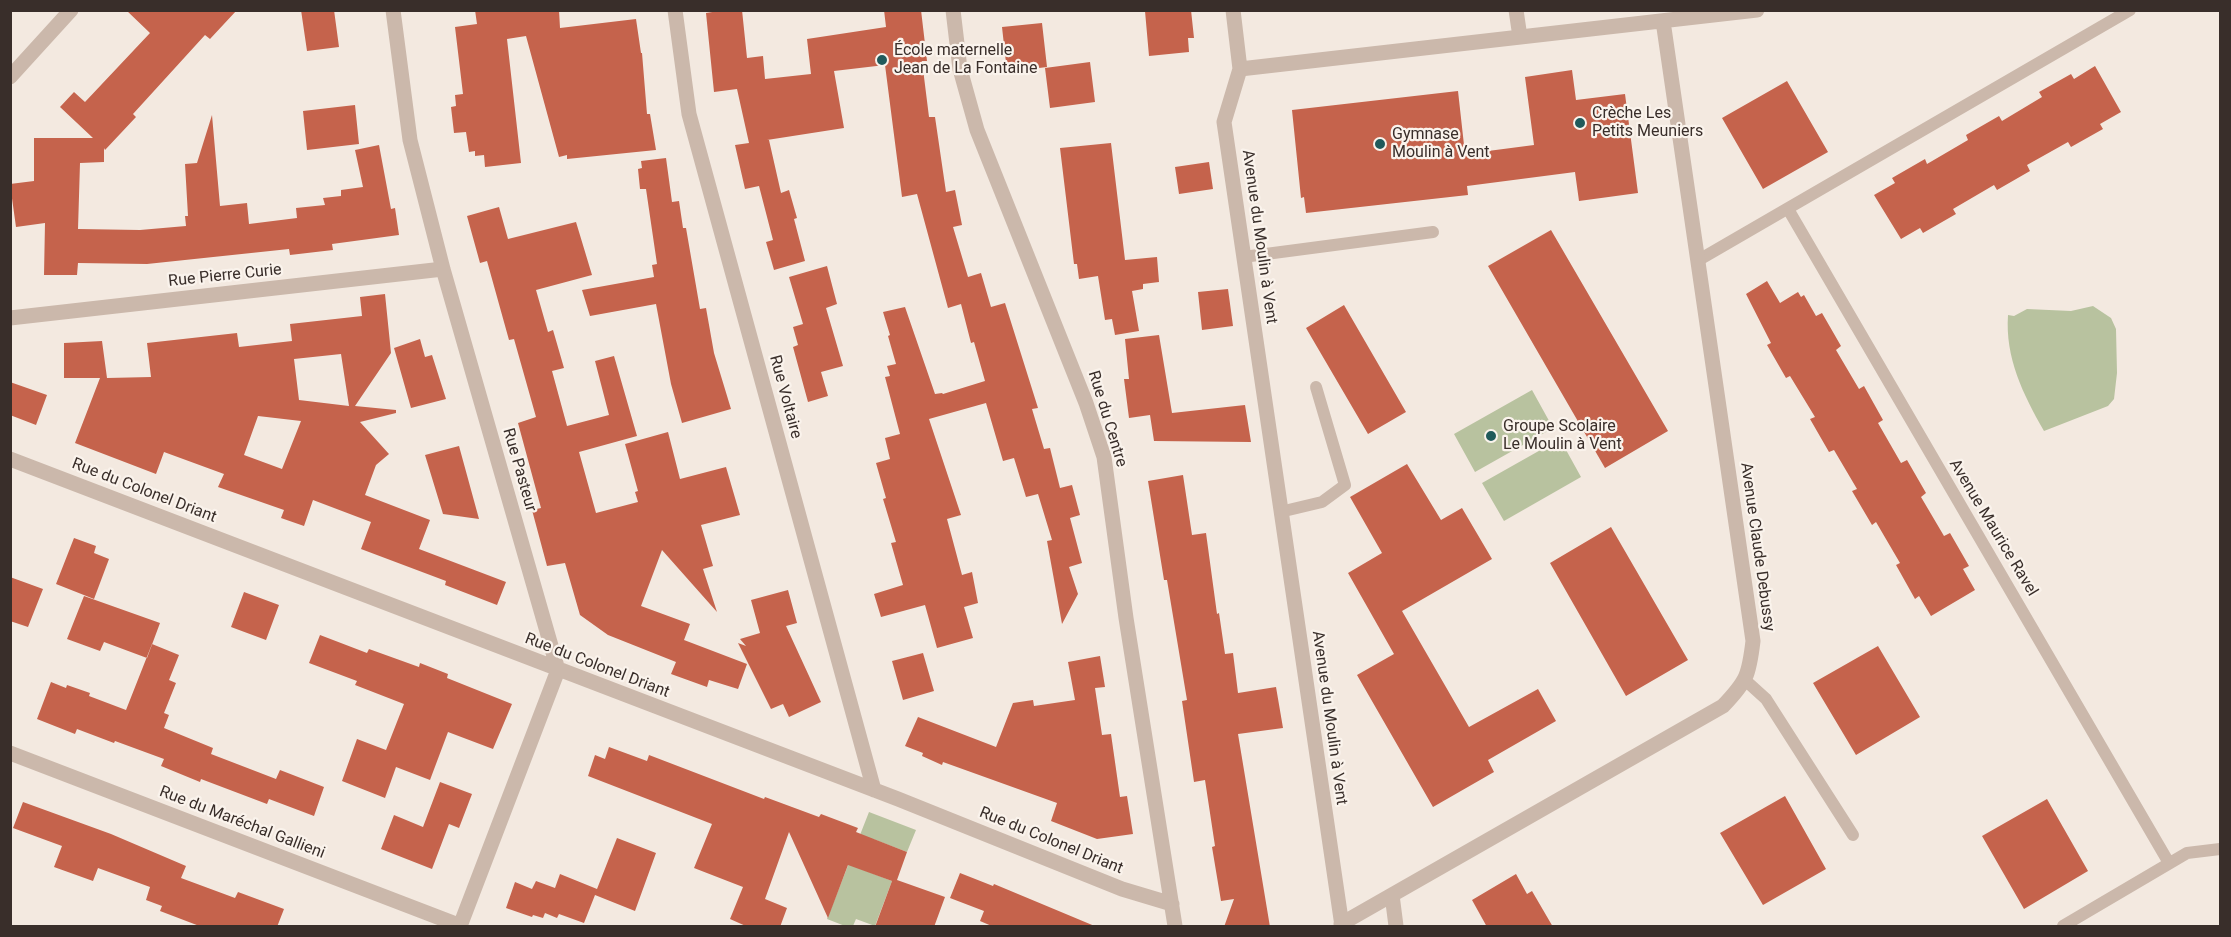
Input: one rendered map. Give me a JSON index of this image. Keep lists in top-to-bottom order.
{
  "streets": {
    "street": [
      "Avenue du Moulin à Vent",
      "Rue Pierre Curie",
      "Rue Voltaire",
      "Rue du Centre",
      "Rue Pasteur",
      "Rue du Colonel Driant",
      "Avenue Claude Debussy",
      "Rue du Maréchal Gallieni"
    ],
    "lane": ["Avenue Maurice Ravel"]
  },
  "crossings": [
    ["Avenue du Moulin à Vent", "Avenue Claude Debussy"],
    ["Rue Pierre Curie", "Rue Pasteur"],
    ["Rue Voltaire", "Rue du Colonel Driant"],
    ["Rue du Centre", "Rue du Colonel Driant"],
    ["Rue Pasteur", "Rue du Colonel Driant"]
  ],
  "places": [
    "École maternelle Jean de La Fontaine",
    "Crèche Les Petits Meuniers",
    "Gymnase Moulin à Vent",
    "Groupe Scolaire Le Moulin à Vent"
  ]
}
